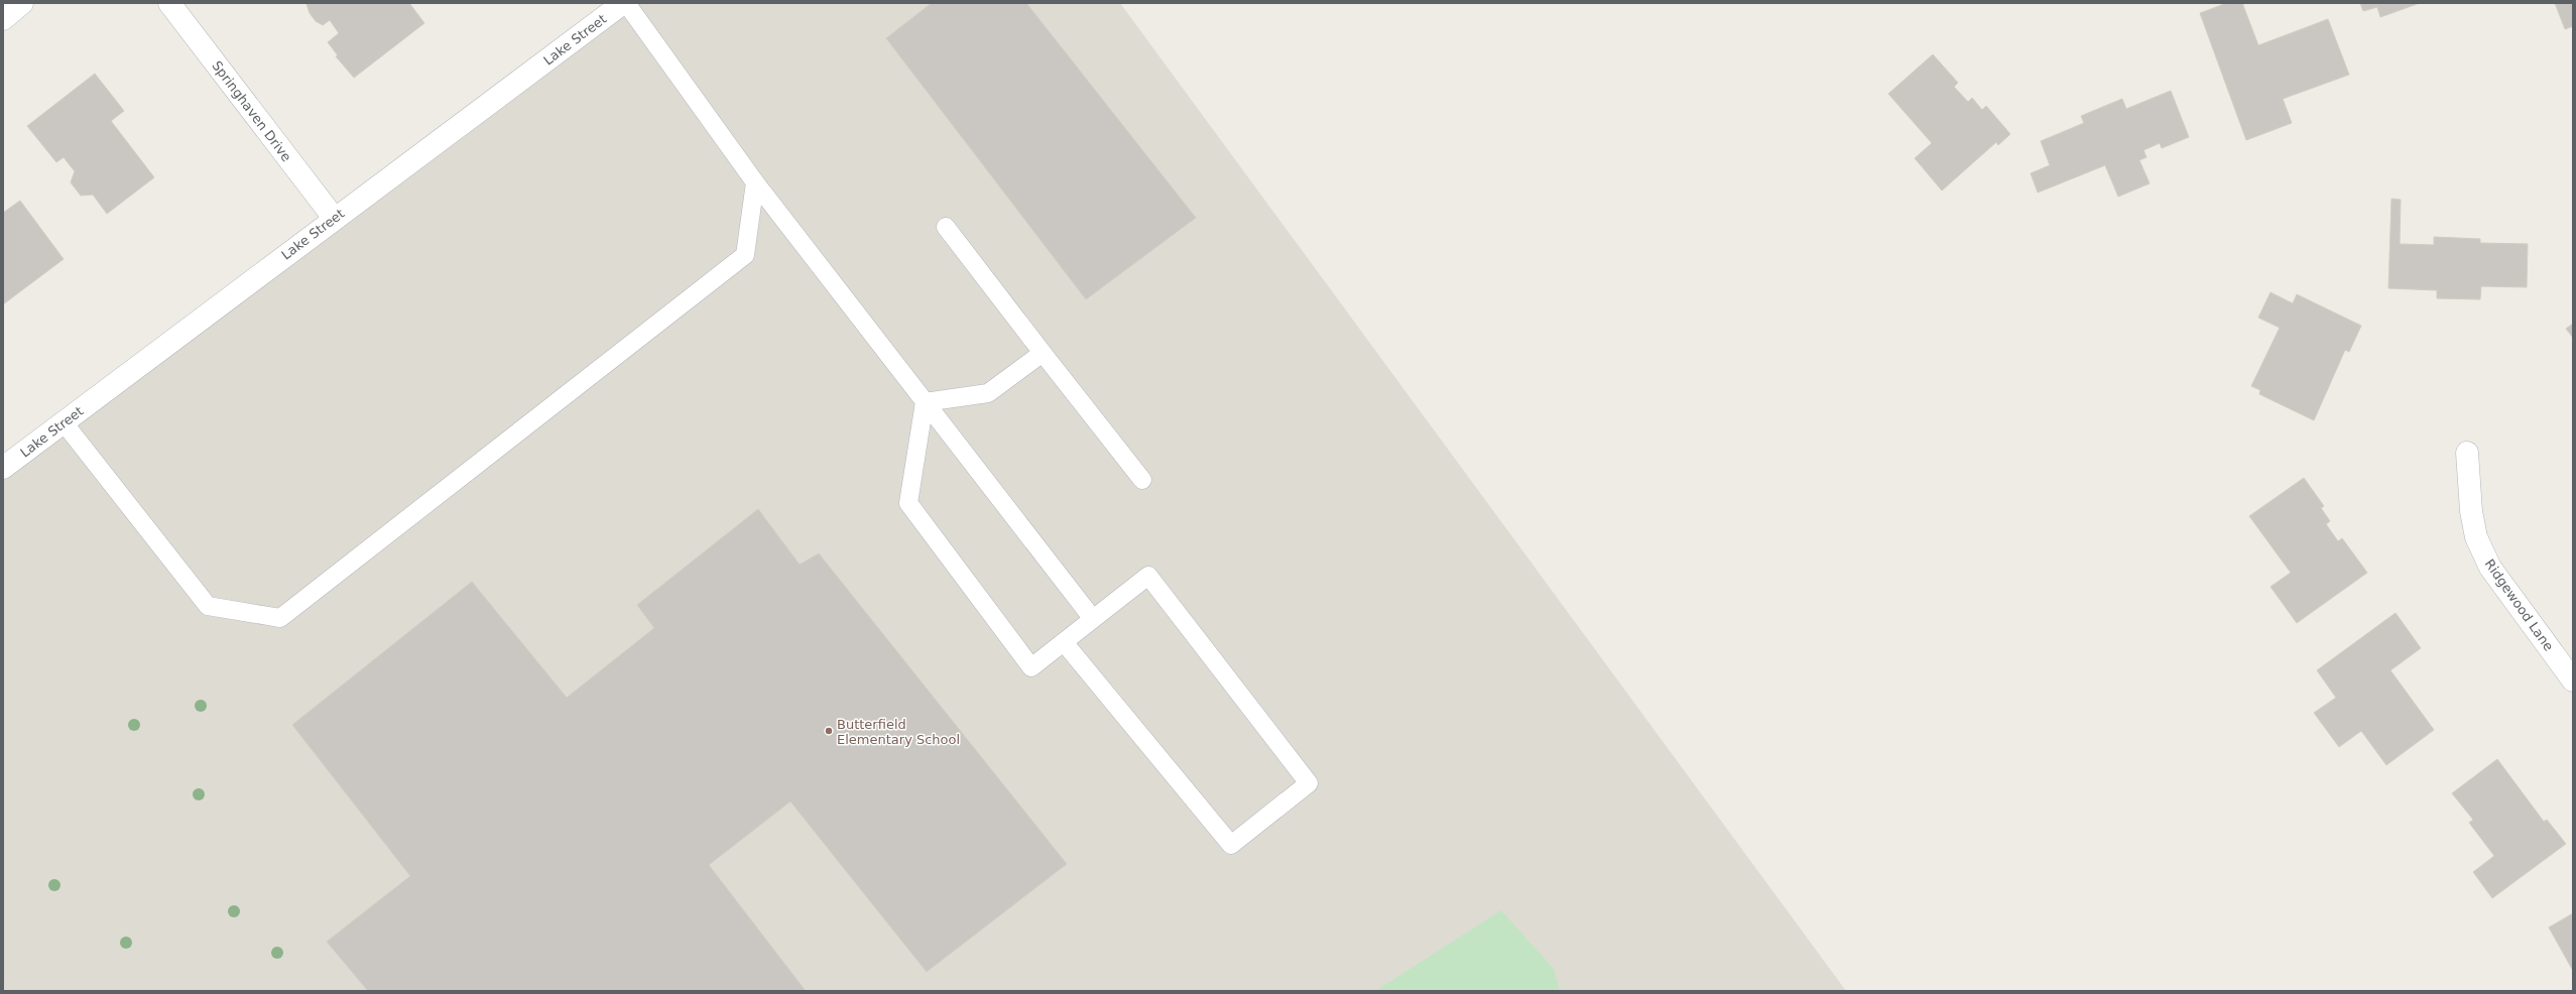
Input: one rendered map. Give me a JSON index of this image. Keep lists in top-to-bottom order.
{
  "streets": {
    "street": ["Lake Street", "Springhaven Drive", "Ridgewood Lane"]
  },
  "crossings": [
    ["Lake Street", "Springhaven Drive"]
  ],
  "places": ["Butterfield Elementary School"]
}
